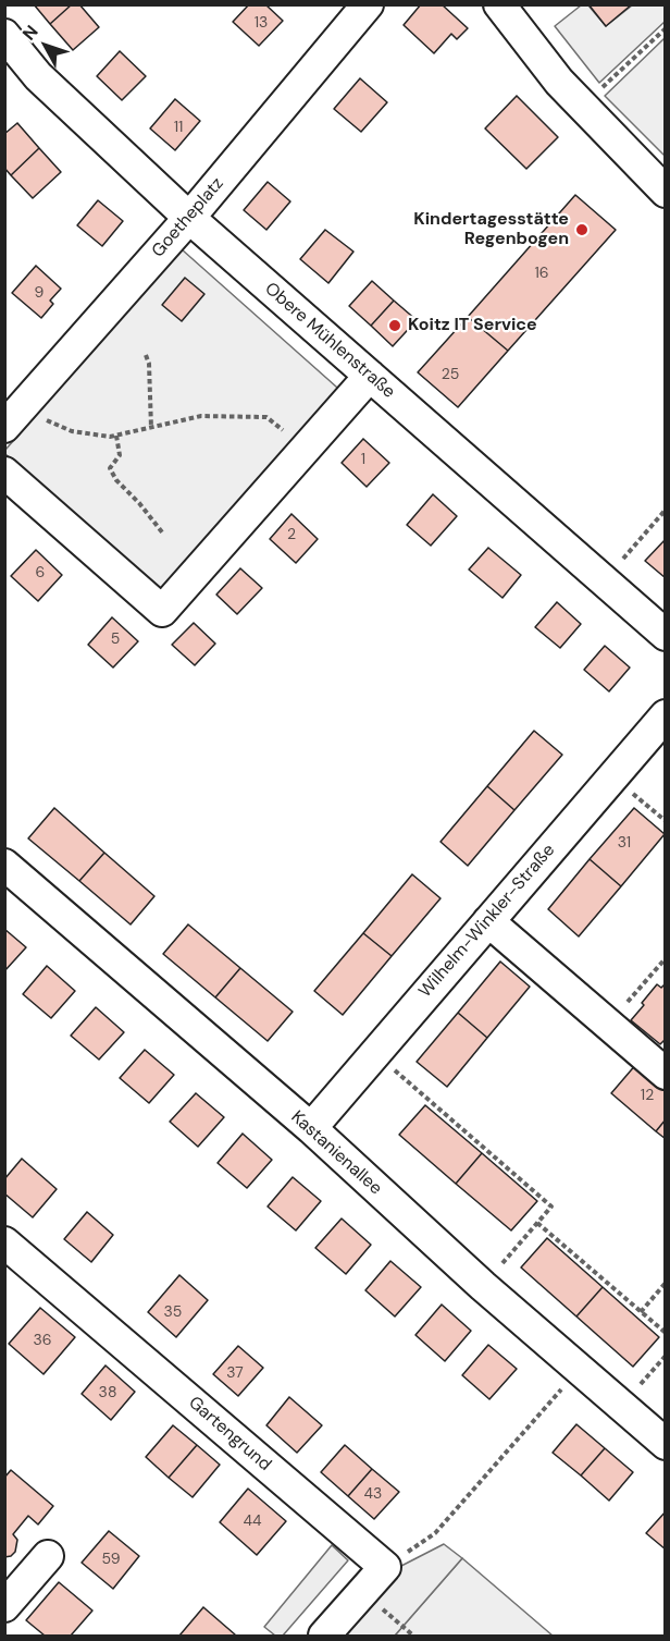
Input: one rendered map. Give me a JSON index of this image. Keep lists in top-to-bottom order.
{
  "streets": {
    "street": [
      "Goetheplatz",
      "Obere Mühlenstraße",
      "Wilhelm-Winkler-Straße",
      "Kastanienallee",
      "Gartengrund"
    ]
  },
  "crossings": [
    ["Goetheplatz", "Obere Mühlenstraße"],
    ["Wilhelm-Winkler-Straße", "Kastanienallee"]
  ],
  "places": ["Kindertagesstätte Regenbogen", "Koitz IT Service"],
  "house_numbers": [
    "13",
    "11",
    "16",
    "9",
    "25",
    "1",
    "2",
    "6",
    "5",
    "31",
    "12",
    "35",
    "36",
    "37",
    "38",
    "43",
    "44",
    "59"
  ],
  "north": "top left"
}
